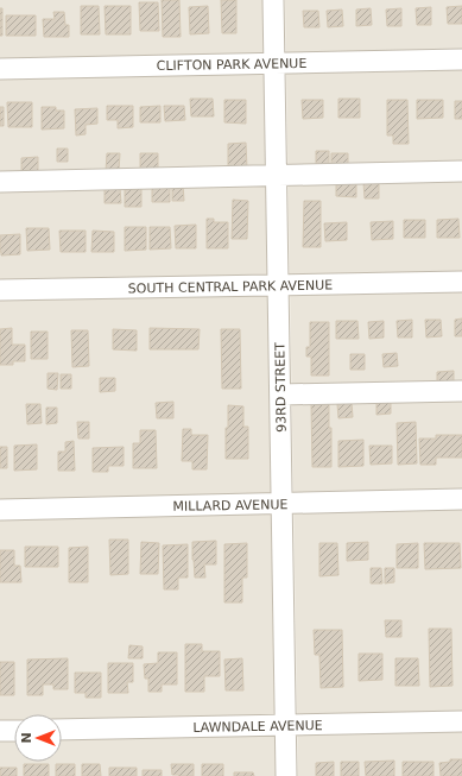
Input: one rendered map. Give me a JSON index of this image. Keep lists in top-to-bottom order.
{
  "streets": {
    "street": [
      "CLIFTON PARK AVENUE",
      "SOUTH CENTRAL PARK AVENUE",
      "93RD STREET",
      "MILLARD AVENUE",
      "LAWNDALE AVENUE"
    ]
  },
  "crossings": [
    ["CLIFTON PARK AVENUE", "93RD STREET"],
    ["SOUTH CENTRAL PARK AVENUE", "93RD STREET"],
    ["93RD STREET", "MILLARD AVENUE"],
    ["93RD STREET", "LAWNDALE AVENUE"]
  ],
  "north": "left"
}
